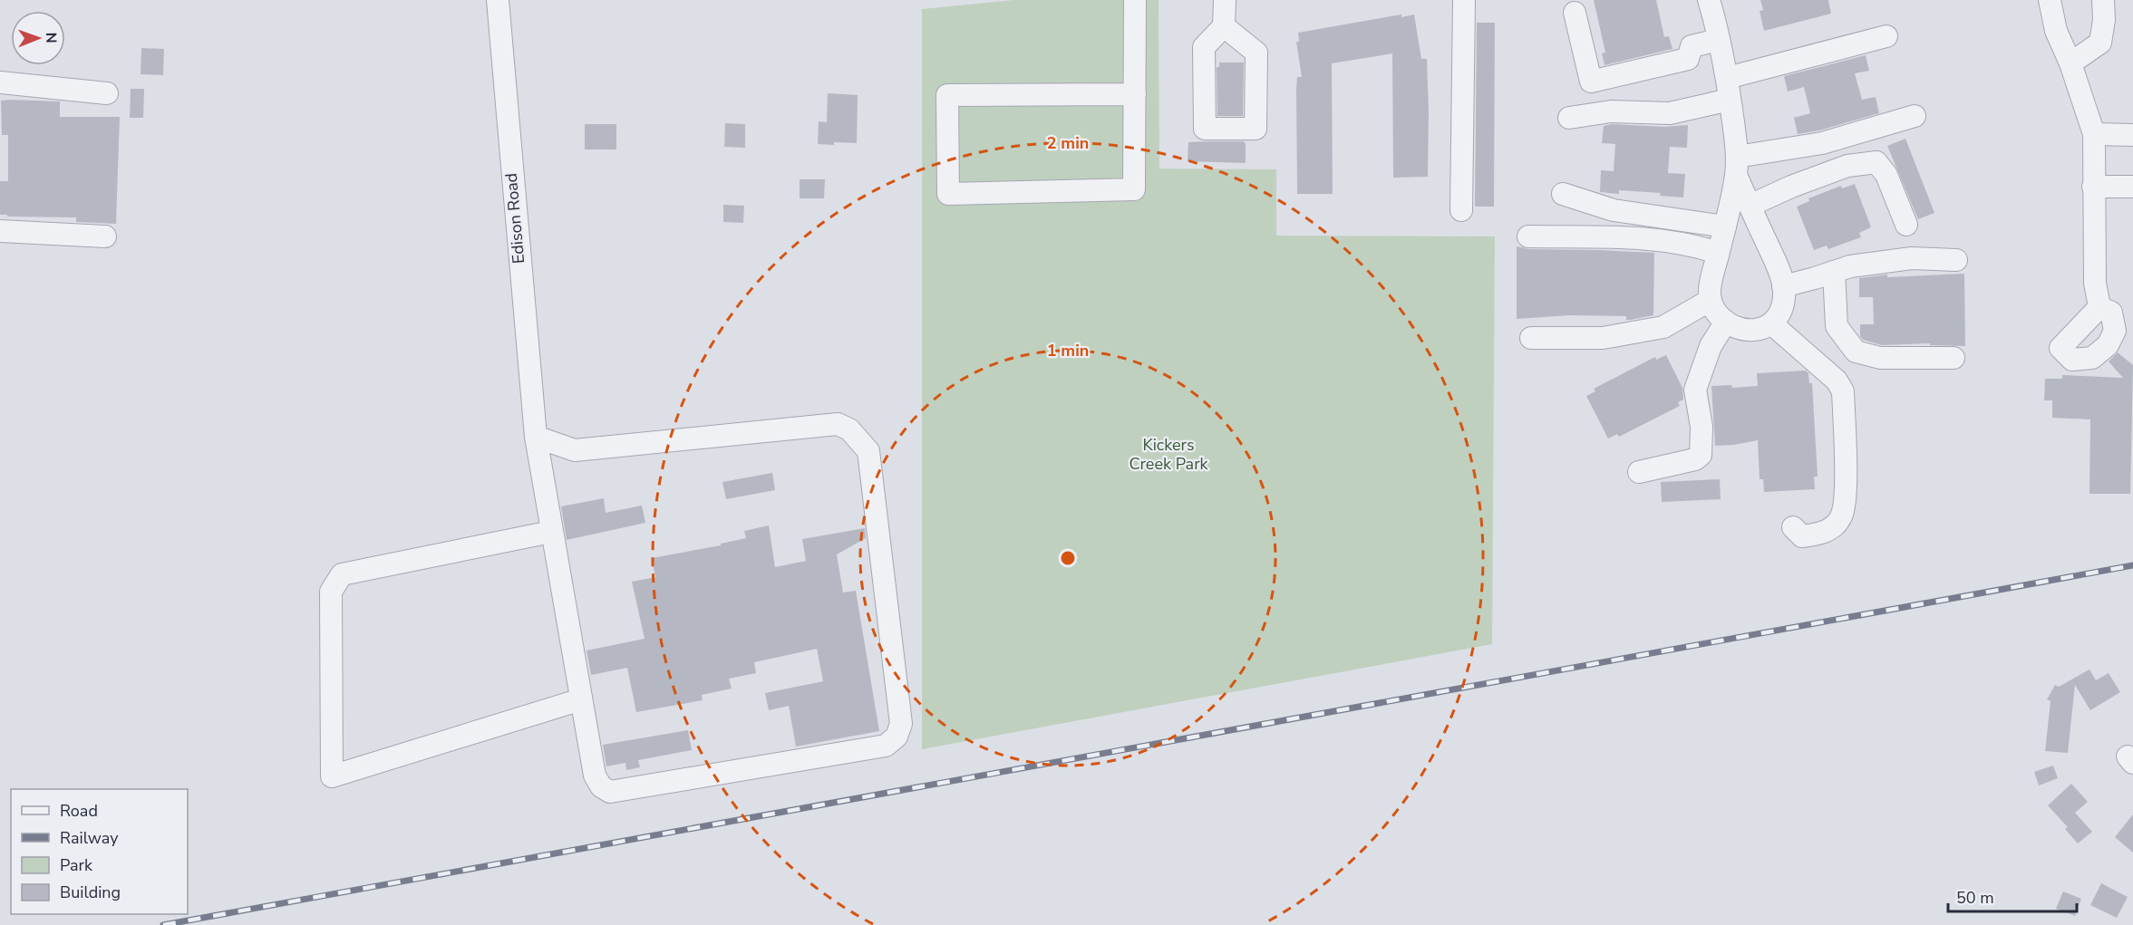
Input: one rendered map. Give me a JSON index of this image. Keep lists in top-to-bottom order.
{
  "streets": {
    "street": ["Edison Road"]
  },
  "parks": ["Kickers Creek Park"],
  "legend": [
    "Road",
    "Railway",
    "Park",
    "Building"
  ],
  "scale_bar": "50 m",
  "north": "right",
  "rings": ["2 min", "1 min"]
}
